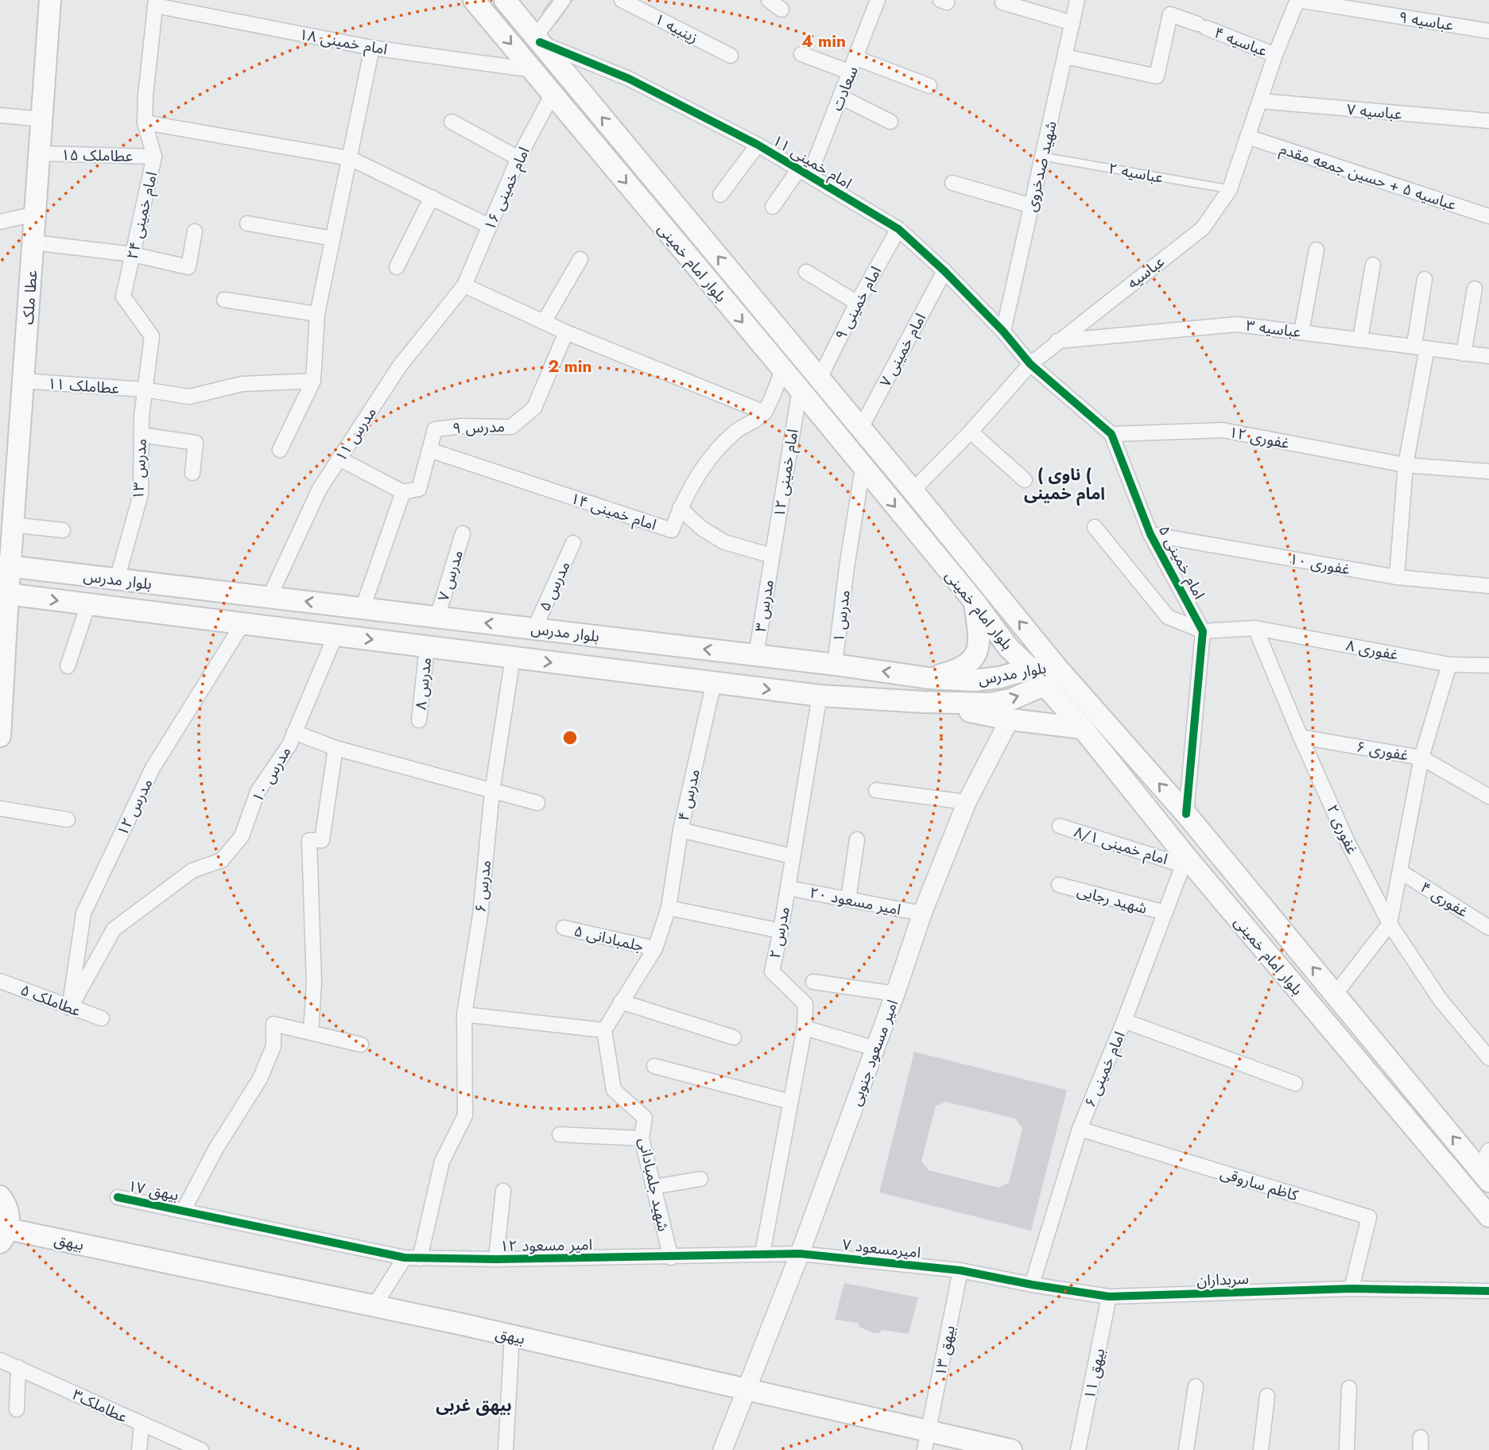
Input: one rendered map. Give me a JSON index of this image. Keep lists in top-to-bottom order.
{
  "streets": {
    "main road": [
      "بلوار امام خمینی",
      "عطا ملک",
      "بلوار مدرس",
      "بیهق"
    ],
    "street": [
      "عباسیه ۹",
      "زینبیه ۱",
      "امام خمینی ۱۸",
      "عباسیه ۴",
      "سعادت",
      "عباسیه ۷",
      "عطاملک ۱۵",
      "امام خمینی ۱۱",
      "شهید صدخروی",
      "عباسیه ۵ + حسین جمعه مقدم",
      "امام خمینی ۱۶",
      "امام خمینی ۲۴",
      "عباسیه",
      "امام خمینی ۹",
      "عباسیه ۳",
      "امام خمینی ۷",
      "عطاملک ۱۱",
      "مدرس ۹",
      "مدرس ۱۱",
      "غفوری ۱۲",
      "مدرس ۱۳",
      "امام خمینی ۱۲",
      "امام خمینی ۱۴",
      "امام خمینی ۵",
      "غفوری ۱۰",
      "مدرس ۷",
      "مدرس ۵",
      "مدرس ۳",
      "مدرس ۱",
      "غفوری ۸",
      "مدرس ۸",
      "غفوری ۶",
      "مدرس ۱۰",
      "مدرس ۴",
      "مدرس ۱۲",
      "غفوری ۲",
      "امام خمینی ۸/۱",
      "مدرس ۶",
      "شهید رجایی",
      "غفوری ۴",
      "امیر مسعود ۲۰",
      "مدرس ۲",
      "جلمبادانی ۵",
      "عطاملک ۵",
      "امیر مسعود جنوبی",
      "امام خمینی ۶",
      "کاظم ساروقی",
      "شهید جلمبادانی",
      "بیهق ۱۷",
      "امیر مسعود ۱۲",
      "امیرمسعود ۷",
      "سربداران",
      "بیهق ۱۳",
      "بیهق ۱۱",
      "عطاملک۳"
    ],
    "lane": ["عباسیه ۲"]
  },
  "crossings": [
    ["عباسیه ۹", "عباسیه"],
    ["امام خمینی ۱۸", "امام خمینی ۲۴"],
    ["امام خمینی ۱۸", "بلوار امام خمینی"],
    ["عباسیه ۴", "شهید صدخروی"],
    ["عباسیه ۴", "عباسیه"],
    ["سعادت", "امام خمینی ۱۱"],
    ["عباسیه ۷", "عباسیه"],
    ["عطاملک ۱۵", "امام خمینی ۲۴"],
    ["عطاملک ۱۵", "عطا ملک"],
    ["امام خمینی ۱۱", "شهید صدخروی"],
    ["امام خمینی ۱۱", "بلوار امام خمینی"],
    ["امام خمینی ۱۱", "عباسیه"],
    ["امام خمینی ۱۱", "امام خمینی ۹"],
    ["امام خمینی ۱۱", "امام خمینی ۷"],
    ["امام خمینی ۱۱", "امام خمینی ۵"],
    ["شهید صدخروی", "عباسیه ۲"],
    ["عباسیه ۲", "عباسیه"],
    ["عباسیه ۵ + حسین جمعه مقدم", "عباسیه"],
    ["امام خمینی ۱۶", "بلوار امام خمینی"],
    ["امام خمینی ۱۶", "مدرس ۱۱"],
    ["امام خمینی ۲۴", "عطاملک ۱۱"],
    ["امام خمینی ۲۴", "مدرس ۱۳"],
    ["بلوار امام خمینی", "عباسیه"],
    ["بلوار امام خمینی", "امام خمینی ۹"],
    ["بلوار امام خمینی", "امام خمینی ۷"],
    ["بلوار امام خمینی", "امام خمینی ۱۲"],
    ["بلوار امام خمینی", "بلوار مدرس"],
    ["بلوار امام خمینی", "مدرس ۱"],
    ["بلوار امام خمینی", "امام خمینی ۸/۱"],
    ["بلوار امام خمینی", "امام خمینی ۶"],
    ["عباسیه", "عباسیه ۳"],
    ["عباسیه", "امام خمینی ۵"],
    ["عطا ملک", "عطاملک ۱۱"],
    ["عطا ملک", "بلوار مدرس"],
    ["عطاملک ۱۱", "مدرس ۱۳"],
    ["مدرس ۹", "امام خمینی ۱۴"],
    ["مدرس ۱۱", "بلوار مدرس"],
    ["غفوری ۱۲", "امام خمینی ۵"],
    ["مدرس ۱۳", "بلوار مدرس"],
    ["امام خمینی ۱۲", "مدرس ۳"],
    ["امام خمینی ۵", "غفوری ۱۰"],
    ["مدرس ۷", "بلوار مدرس"],
    ["بلوار مدرس", "مدرس ۵"],
    ["بلوار مدرس", "مدرس ۳"],
    ["بلوار مدرس", "مدرس ۱"],
    ["بلوار مدرس", "مدرس ۸"],
    ["بلوار مدرس", "مدرس ۱۰"],
    ["بلوار مدرس", "مدرس ۴"],
    ["بلوار مدرس", "مدرس ۱۲"],
    ["بلوار مدرس", "مدرس ۶"],
    ["بلوار مدرس", "مدرس ۲"],
    ["غفوری ۸", "غفوری ۲"],
    ["غفوری ۶", "غفوری ۲"],
    ["مدرس ۱۰", "مدرس ۱۲"],
    ["مدرس ۱۰", "عطاملک ۵"],
    ["مدرس ۱۲", "عطاملک ۵"],
    ["امام خمینی ۸/۱", "امام خمینی ۶"],
    ["مدرس ۶", "امیر مسعود ۱۲"],
    ["شهید رجایی", "امام خمینی ۶"],
    ["امیر مسعود ۲۰", "مدرس ۲"],
    ["امیر مسعود ۲۰", "امیر مسعود جنوبی"],
    ["مدرس ۲", "امیر مسعود ۱۲"],
    ["امیر مسعود جنوبی", "بیهق"],
    ["امیر مسعود جنوبی", "امیر مسعود ۱۲"],
    ["امیر مسعود جنوبی", "امیرمسعود ۷"],
    ["امام خمینی ۶", "کاظم ساروقی"],
    ["امام خمینی ۶", "سربداران"],
    ["کاظم ساروقی", "سربداران"],
    ["شهید جلمبادانی", "امیر مسعود ۱۲"],
    ["بیهق ۱۷", "امیر مسعود ۱۲"],
    ["بیهق", "بیهق ۱۳"],
    ["امیر مسعود ۱۲", "امیرمسعود ۷"],
    ["امیرمسعود ۷", "سربداران"],
    ["امیرمسعود ۷", "بیهق ۱۳"],
    ["سربداران", "بیهق ۱۳"],
    ["سربداران", "بیهق ۱۱"]
  ],
  "districts": ["( ناوی ( امام خمینی", "بیهق غربی"],
  "rings": ["4 min", "2 min"]
}
